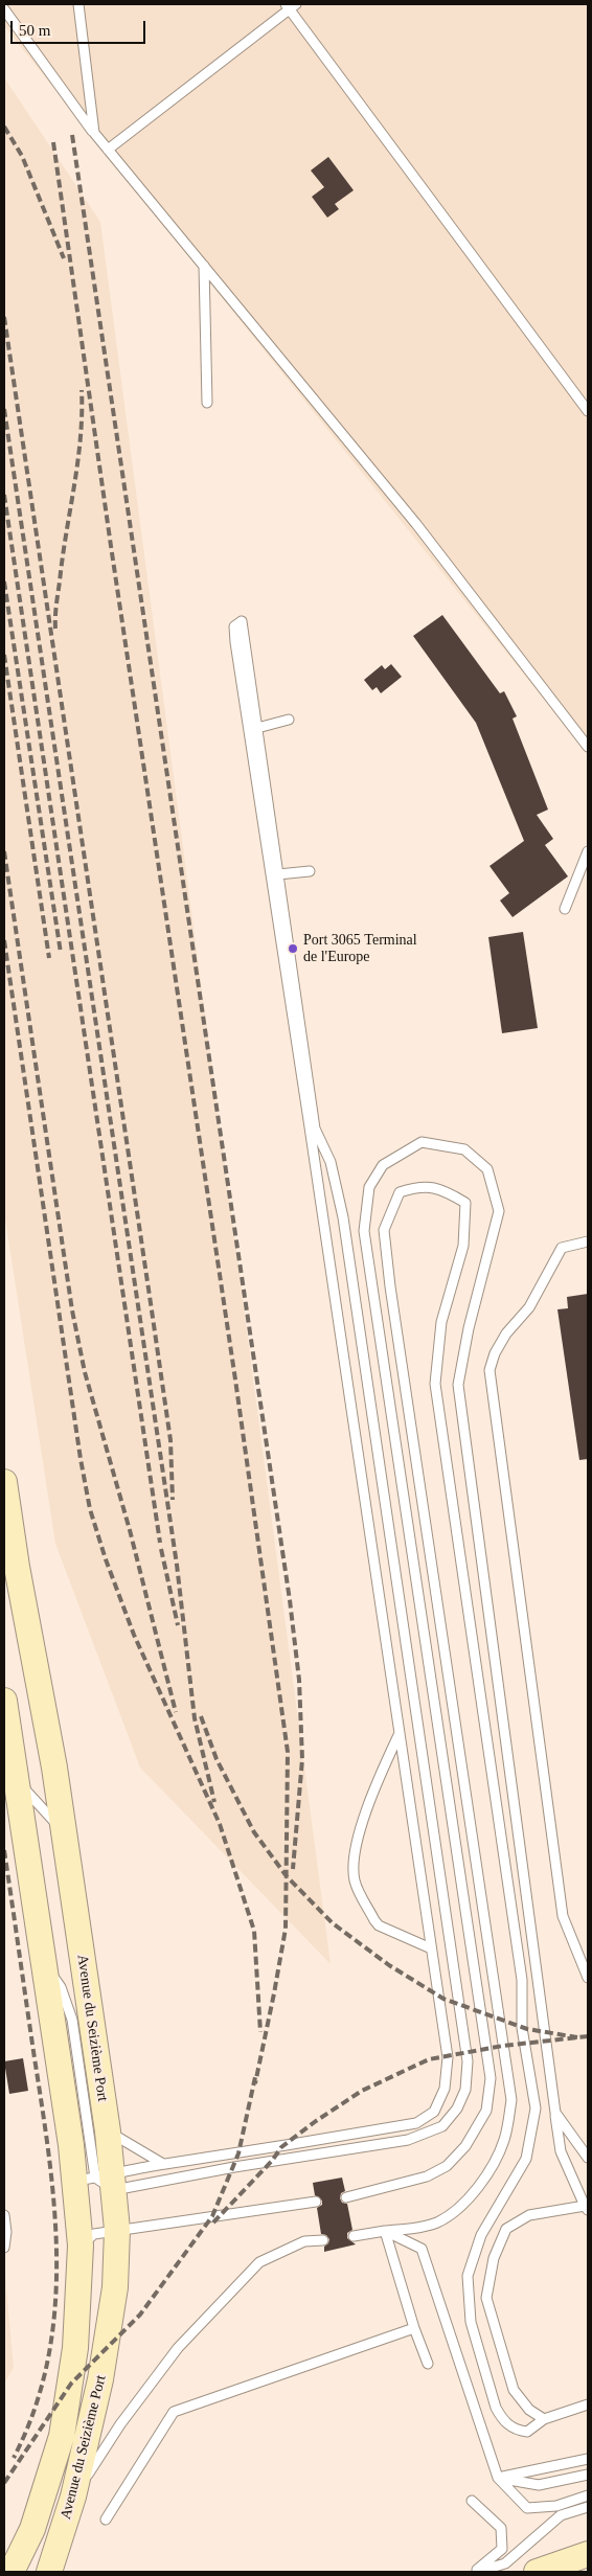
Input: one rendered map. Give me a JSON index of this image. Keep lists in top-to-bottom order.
{
  "streets": {
    "main road": ["Avenue du Seizième Port"]
  },
  "places": ["Port 3065 Terminal de l'Europe"],
  "scale_bar": "50 m"
}
